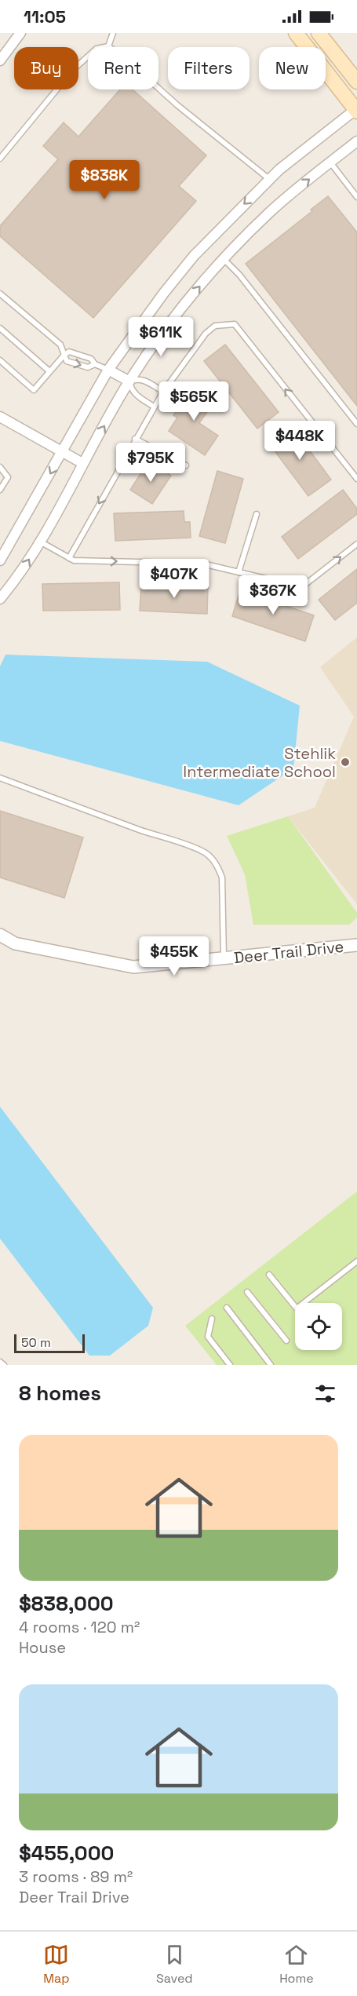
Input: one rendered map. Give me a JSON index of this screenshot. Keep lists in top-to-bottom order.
{
  "streets": {
    "street": ["Deer Trail Drive"]
  },
  "places": ["Stehlik Intermediate School"],
  "scale_bar": "50 m",
  "page": {
    "status": "11:05",
    "chip": [
      "Buy",
      "Rent",
      "Filters",
      "New"
    ],
    "price": [
      "$838K",
      "$611K",
      "$565K",
      "$448K",
      "$795K",
      "$407K",
      "$367K",
      "$455K"
    ],
    "scale": "50 m",
    "heading": "8 homes",
    "list": [
      {
        "name": "$838,000",
        "note": "4 rooms · 120 m² · House"
      },
      {
        "name": "$455,000",
        "note": "3 rooms · 89 m² · Deer Trail Drive"
      }
    ],
    "tabs": ["Map", "Saved", "Home"]
  }
}
